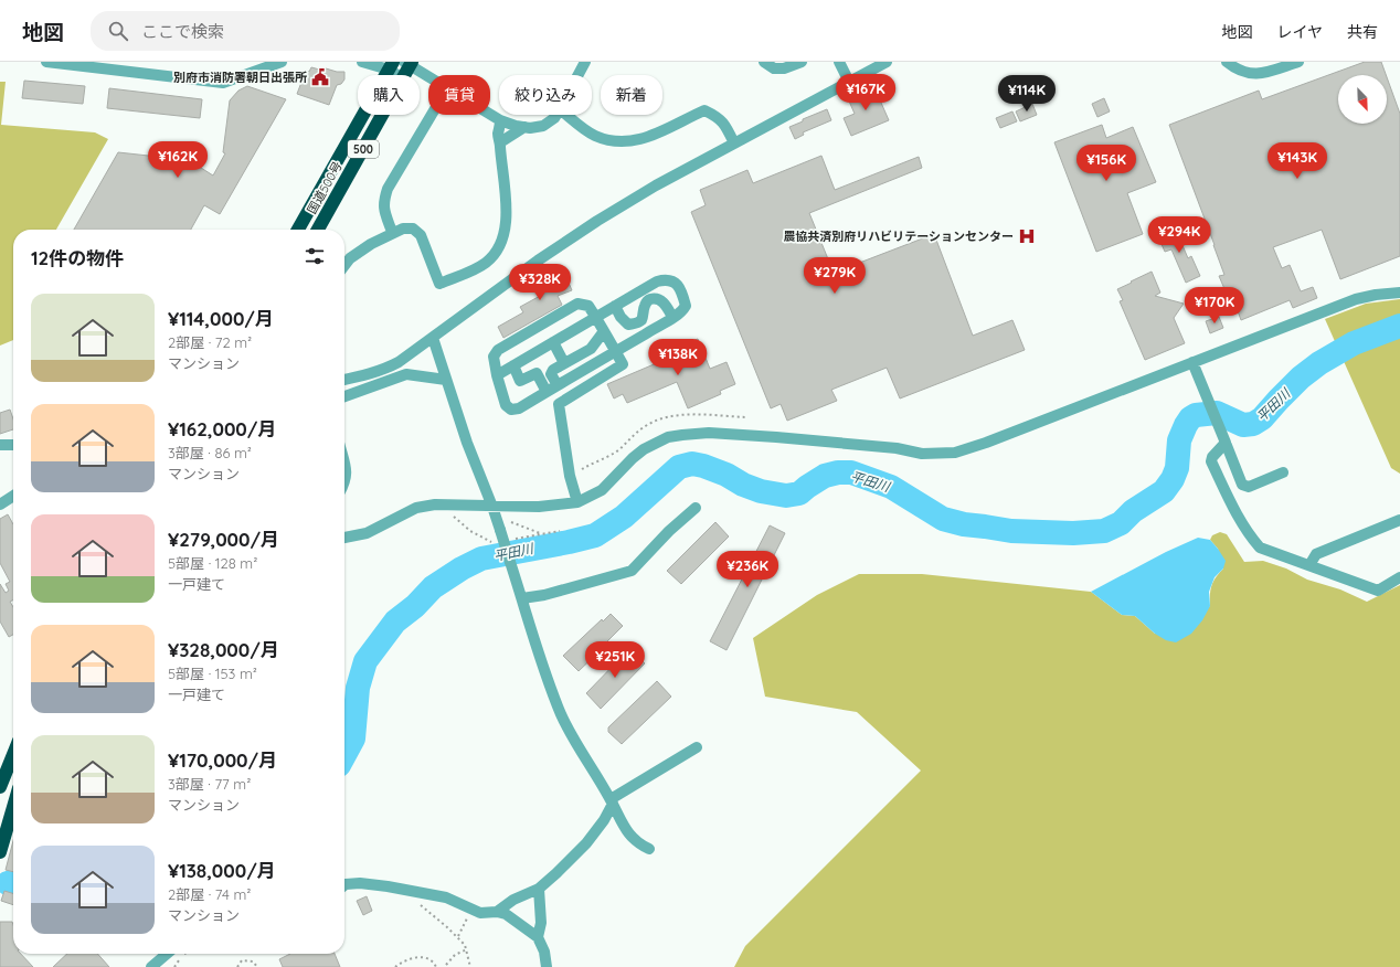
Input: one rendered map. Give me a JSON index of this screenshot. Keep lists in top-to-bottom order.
{
  "streets": {
    "highway": ["500", "国道500号"]
  },
  "water": ["平田川"],
  "places": {
    "public building": ["別府市消防署朝日出張所"],
    "hospital": ["農協共済別府リハビリテーションセンター"]
  },
  "north": "bottom right",
  "page": {
    "header": "地図",
    "search": "ここで検索",
    "nav": ["地図", "レイヤ", "共有"],
    "price": [
      "¥167K",
      "¥114K",
      "¥162K",
      "¥143K",
      "¥156K",
      "¥294K",
      "¥279K",
      "¥328K",
      "¥170K",
      "¥138K",
      "¥236K",
      "¥251K"
    ],
    "chip": [
      "購入",
      "賃貸",
      "絞り込み",
      "新着"
    ],
    "heading": "12件の物件",
    "list": [
      {
        "name": "¥114,000/月",
        "note": "2部屋 · 72 m² · マンション"
      },
      {
        "name": "¥162,000/月",
        "note": "3部屋 · 86 m² · マンション"
      },
      {
        "name": "¥279,000/月",
        "note": "5部屋 · 128 m² · 一戸建て"
      },
      {
        "name": "¥328,000/月",
        "note": "5部屋 · 153 m² · 一戸建て"
      },
      {
        "name": "¥170,000/月",
        "note": "3部屋 · 77 m² · マンション"
      },
      {
        "name": "¥138,000/月",
        "note": "2部屋 · 74 m² · マンション"
      }
    ]
  }
}
